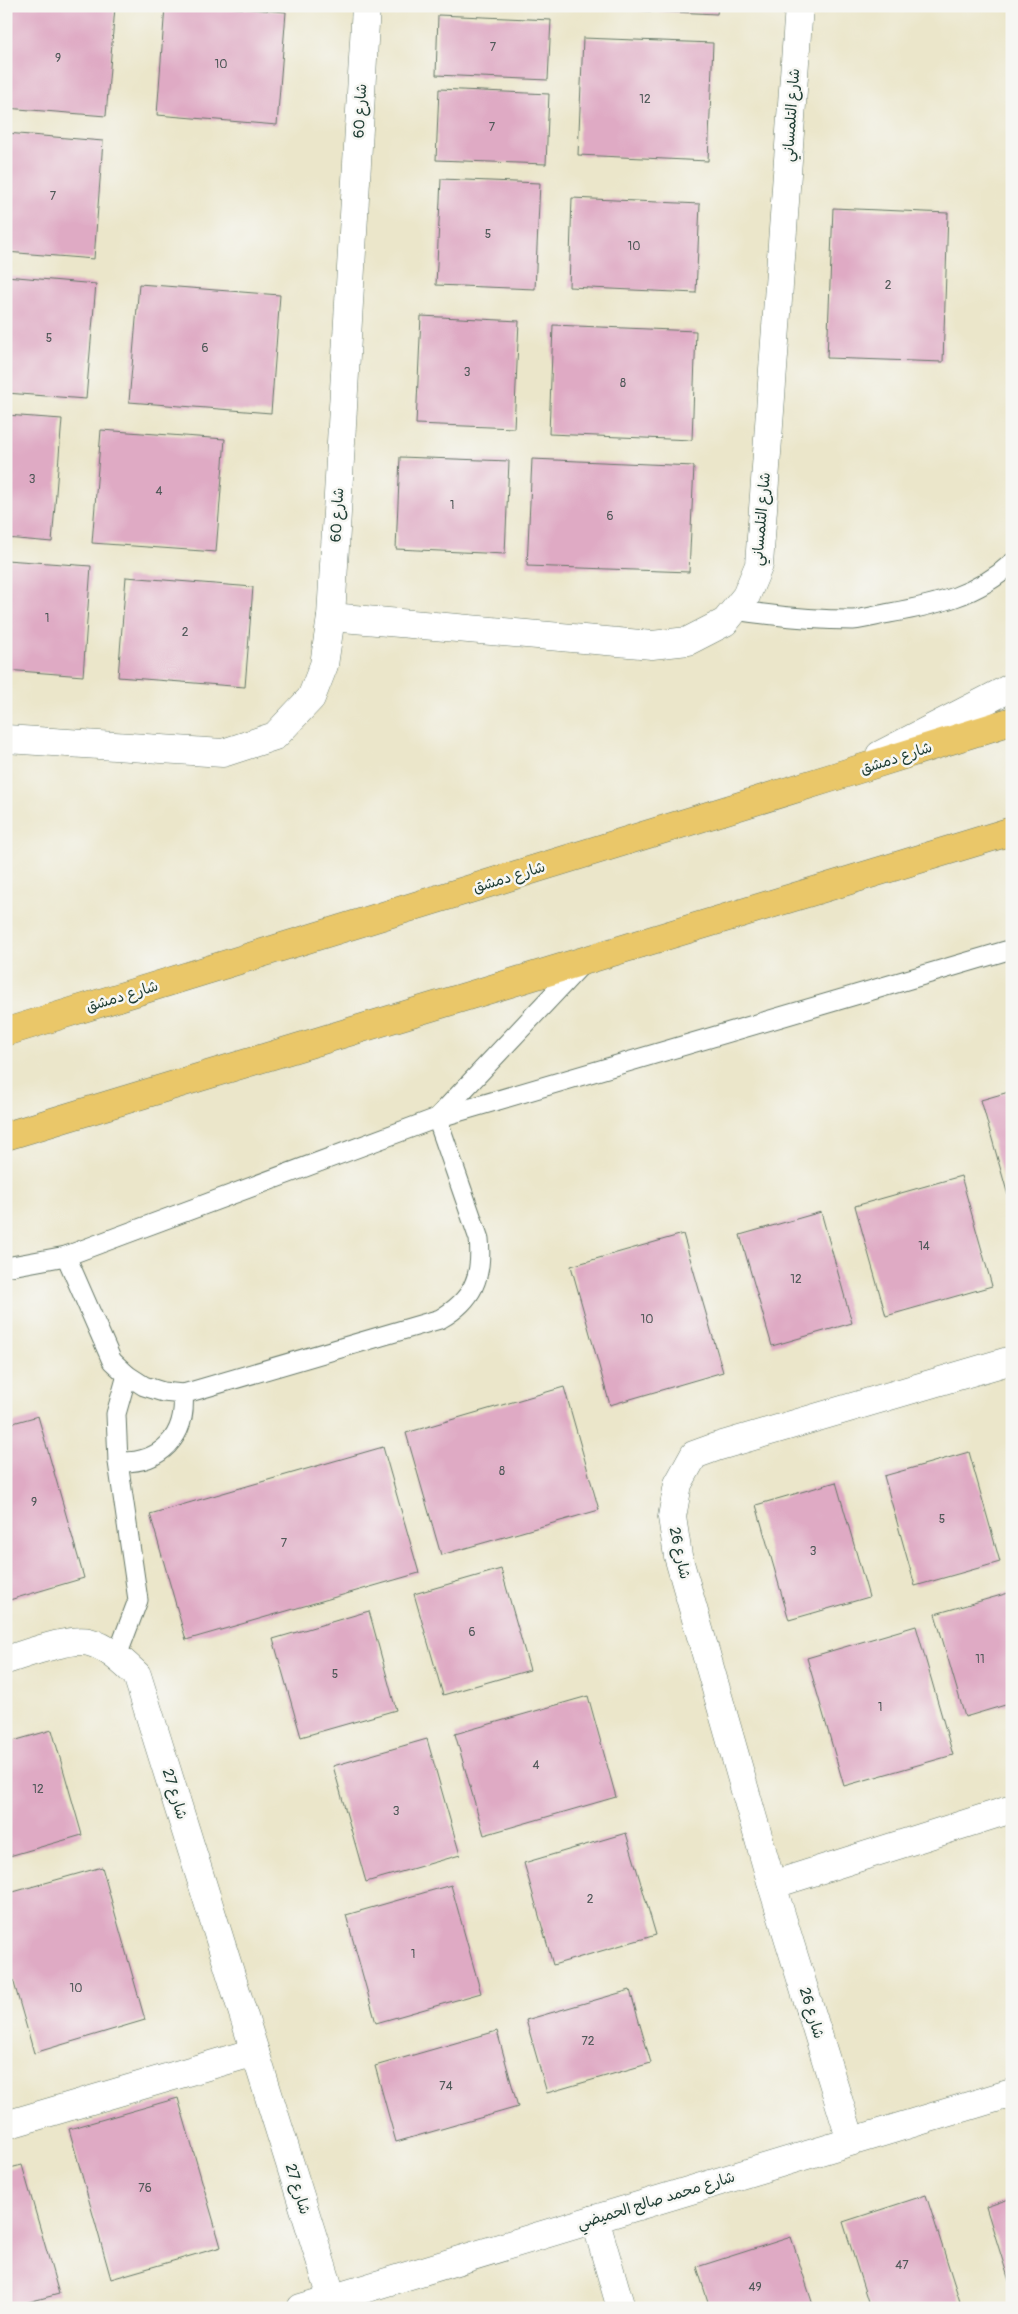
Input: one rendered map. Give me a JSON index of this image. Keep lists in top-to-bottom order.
{
  "streets": {
    "main road": ["شارع دمشق"],
    "street": [
      "شارع 60",
      "شارع التلمساني",
      "شارع 26",
      "شارع 27",
      "شارع محمد صالح الحميضي"
    ]
  },
  "crossings": [
    ["شارع 60", "شارع التلمساني"],
    ["شارع 26", "شارع محمد صالح الحميضي"],
    ["شارع 27", "شارع محمد صالح الحميضي"]
  ],
  "house_numbers": [
    "7",
    "9",
    "10",
    "12",
    "7",
    "7",
    "5",
    "10",
    "2",
    "5",
    "6",
    "3",
    "8",
    "3",
    "4",
    "1",
    "6",
    "1",
    "2",
    "14",
    "12",
    "10",
    "8",
    "9",
    "5",
    "7",
    "3",
    "6",
    "11",
    "5",
    "1",
    "4",
    "12",
    "3",
    "2",
    "1",
    "10",
    "72",
    "74",
    "76",
    "47",
    "49"
  ]
}
